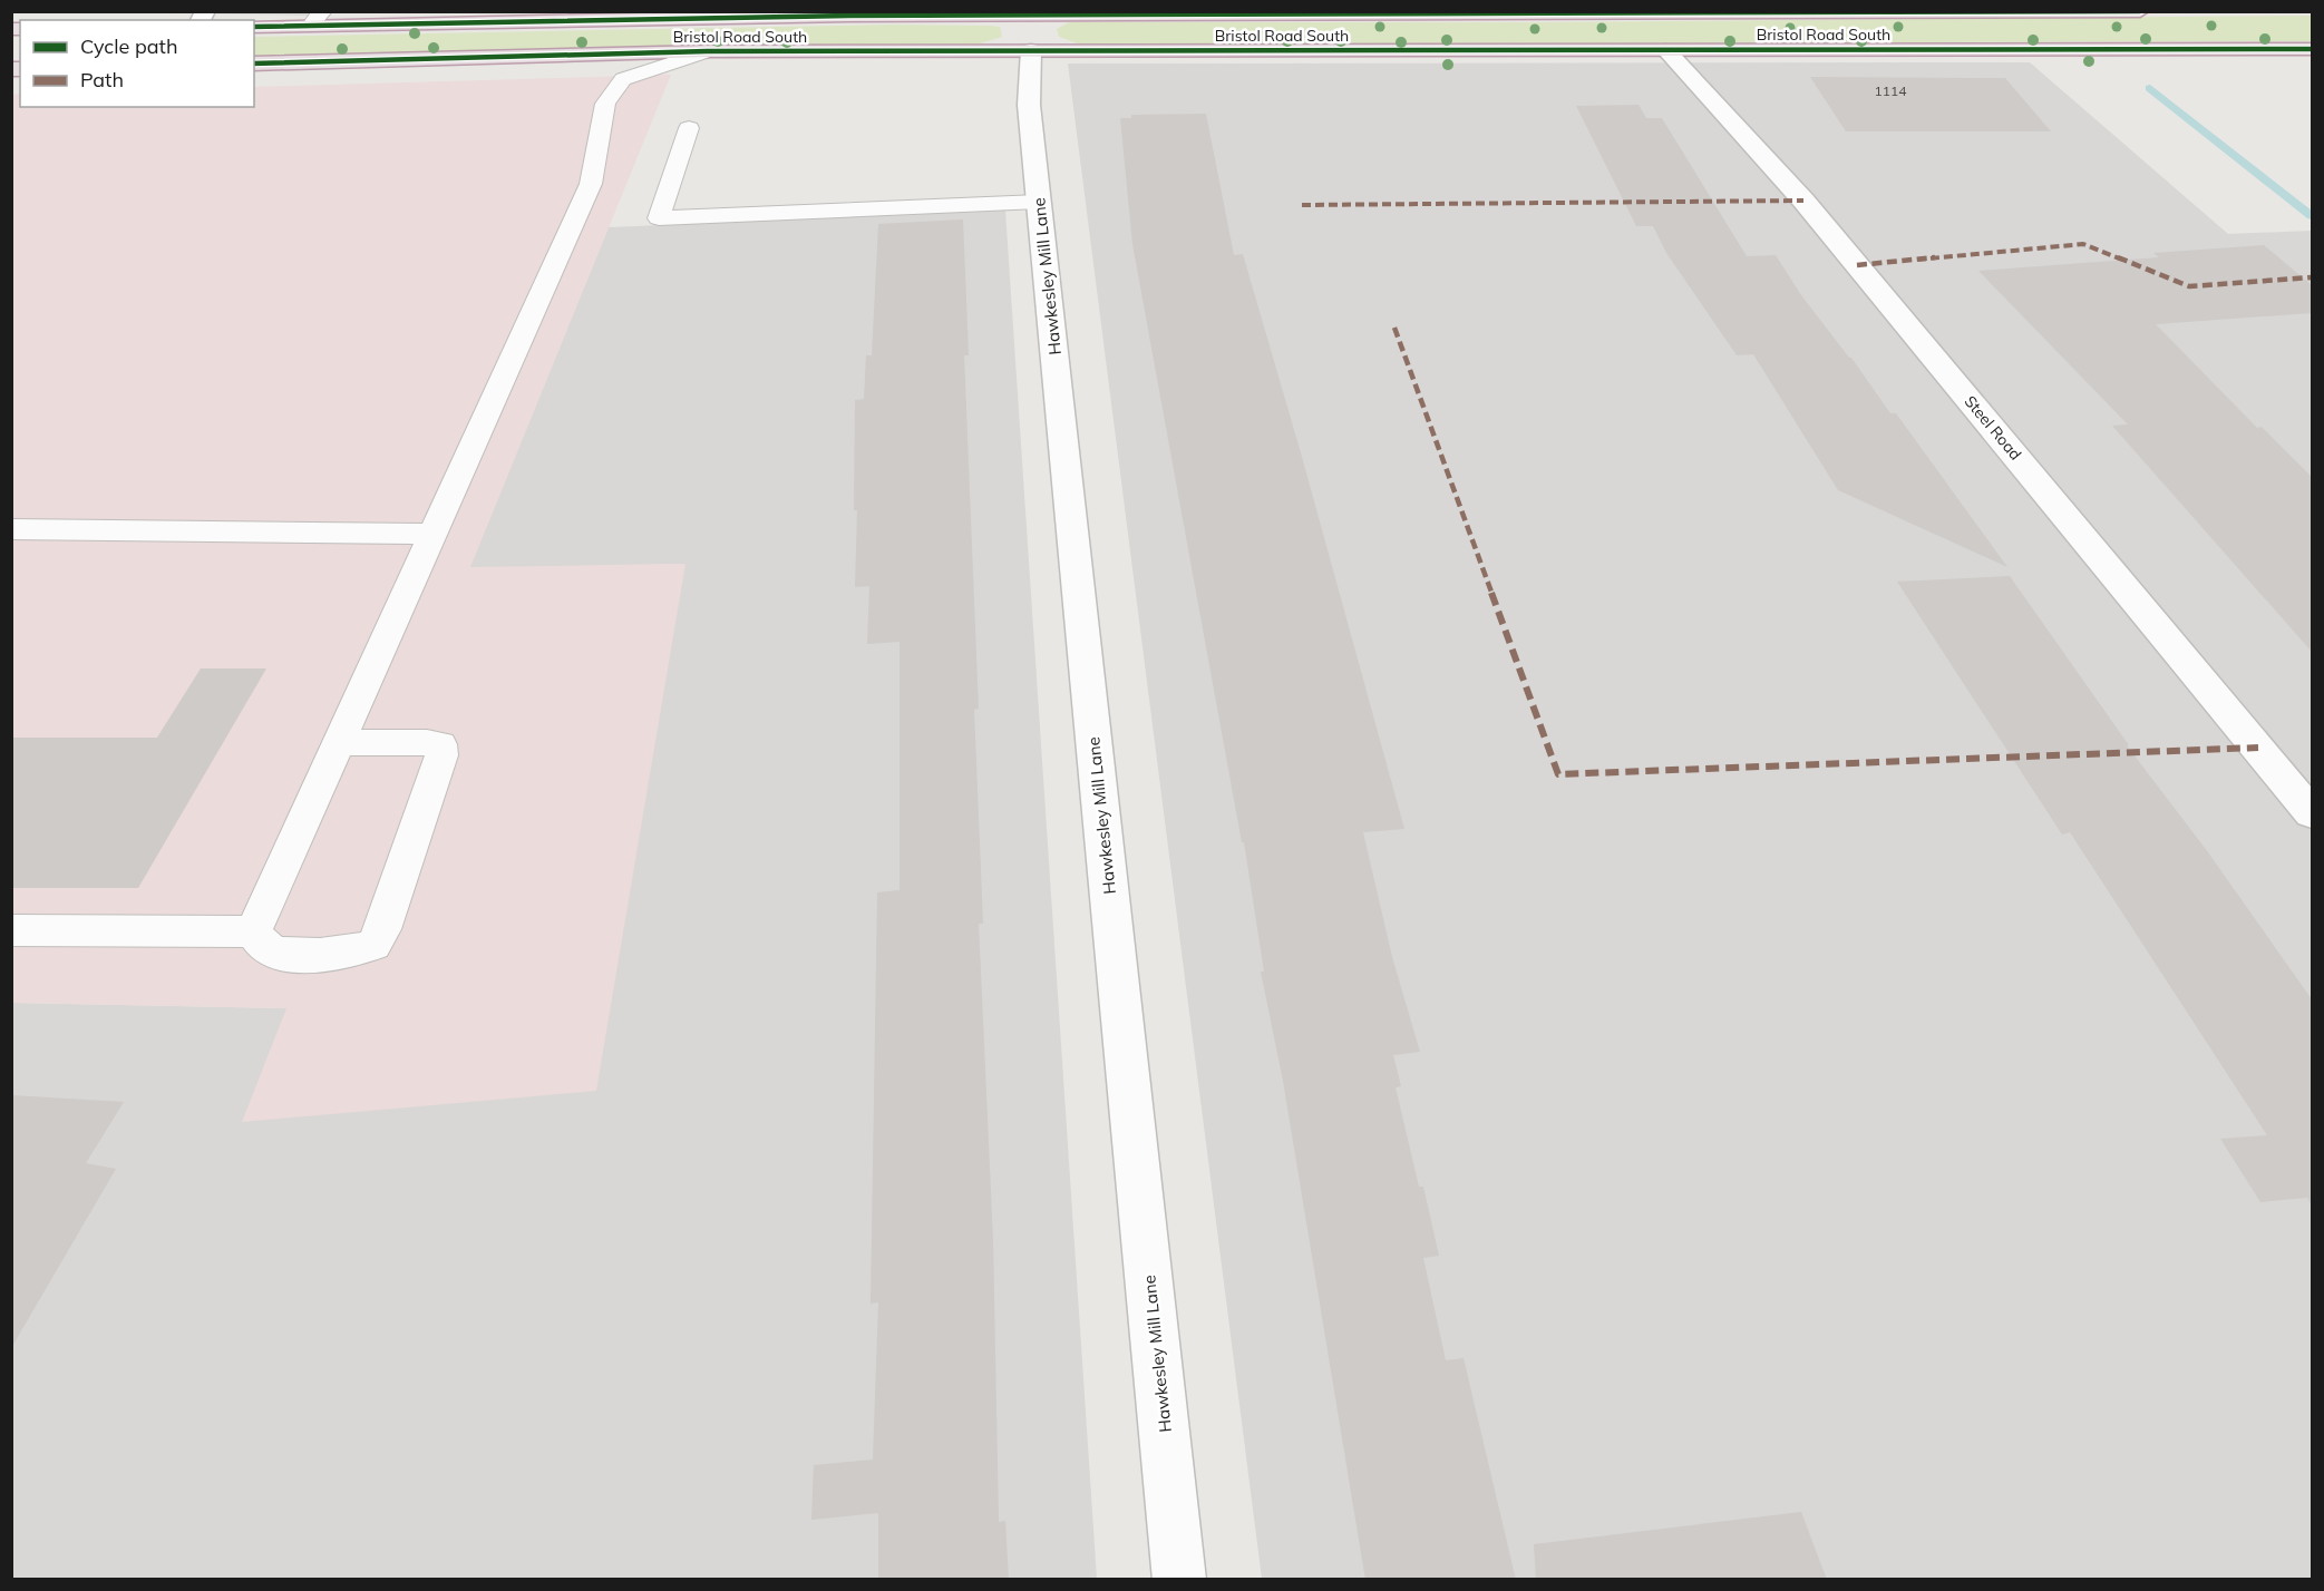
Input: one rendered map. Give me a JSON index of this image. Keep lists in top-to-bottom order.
{
  "streets": {
    "highway": ["Bristol Road South"],
    "street": ["Hawkesley Mill Lane", "Steel Road"]
  },
  "crossings": [
    ["Bristol Road South", "Hawkesley Mill Lane"],
    ["Bristol Road South", "Steel Road"]
  ],
  "house_numbers": ["1114"],
  "legend": ["Cycle path", "Path"]
}
